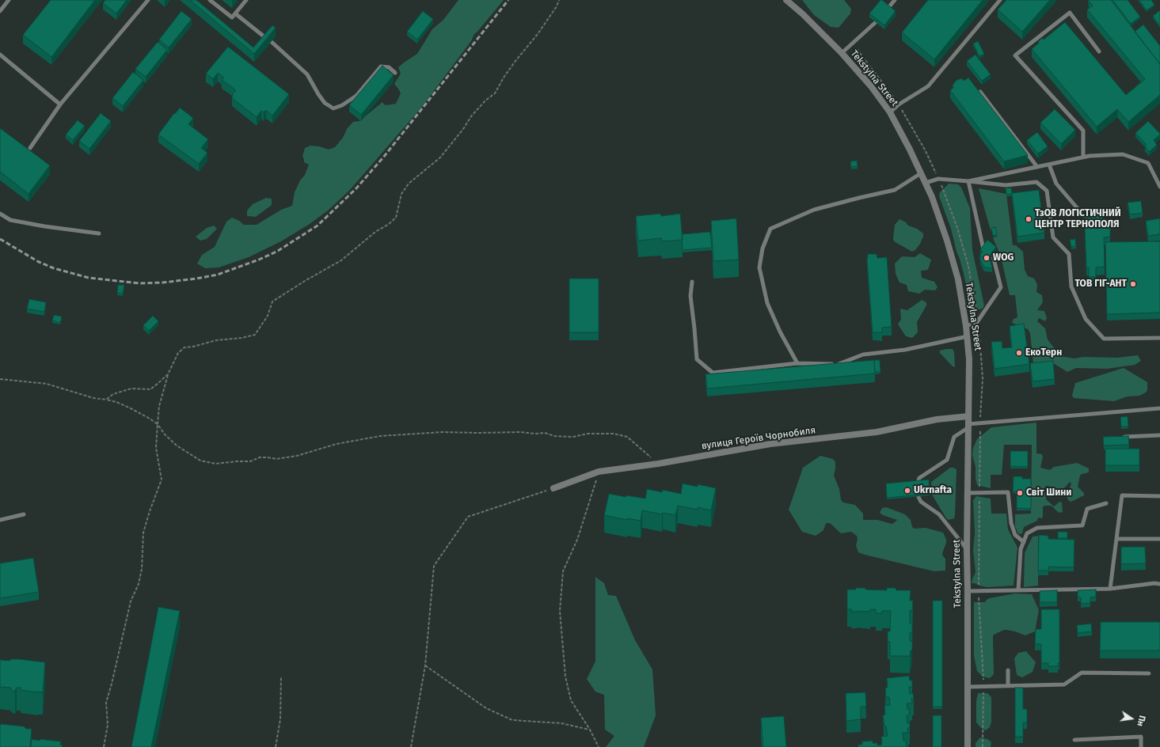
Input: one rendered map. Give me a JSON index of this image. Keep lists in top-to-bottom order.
{
  "streets": {
    "street": ["Tekstylna Street", "вулиця Героїв Чорнобиля"]
  },
  "crossings": [
    ["Tekstylna Street", "вулиця Героїв Чорнобиля"]
  ],
  "places": [
    "ТзОВ ЛОГІСТИЧНИЙ ЦЕНТР ТЕРНОПОЛЯ",
    "WOG",
    "ТОВ ГІГ-АНТ",
    "ЕкоТерн",
    "Ukrnafta",
    "Світ Шини"
  ],
  "north": "right"
}
